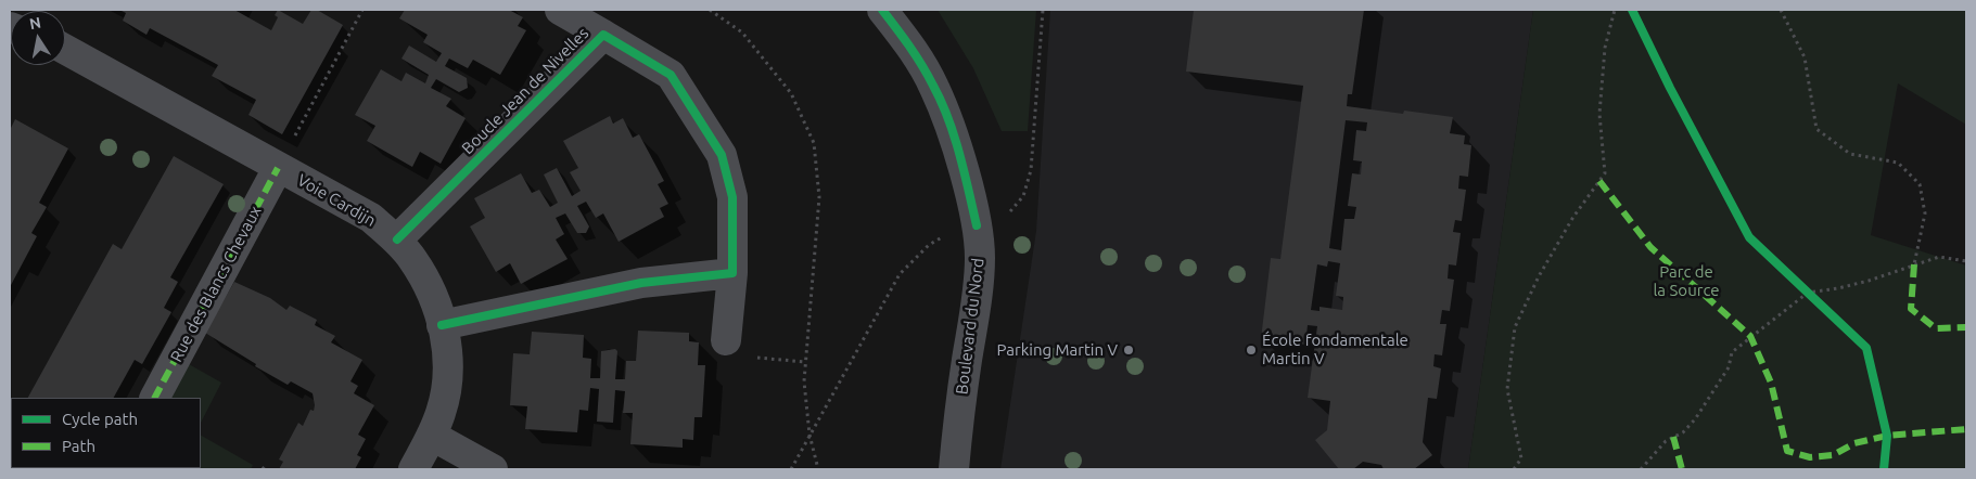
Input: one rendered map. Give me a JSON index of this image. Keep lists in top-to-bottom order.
{
  "streets": {
    "street": [
      "Boucle Jean de Nivelles",
      "Voie Cardijn",
      "Rue des Blancs Chevaux",
      "Boulevard du Nord"
    ]
  },
  "crossings": [
    ["Boucle Jean de Nivelles", "Voie Cardijn"],
    ["Voie Cardijn", "Rue des Blancs Chevaux"]
  ],
  "parks": ["Parc de la Source"],
  "places": ["Parking Martin V", "École fondamentale Martin V"],
  "legend": ["Cycle path", "Path"],
  "north": "top"
}
